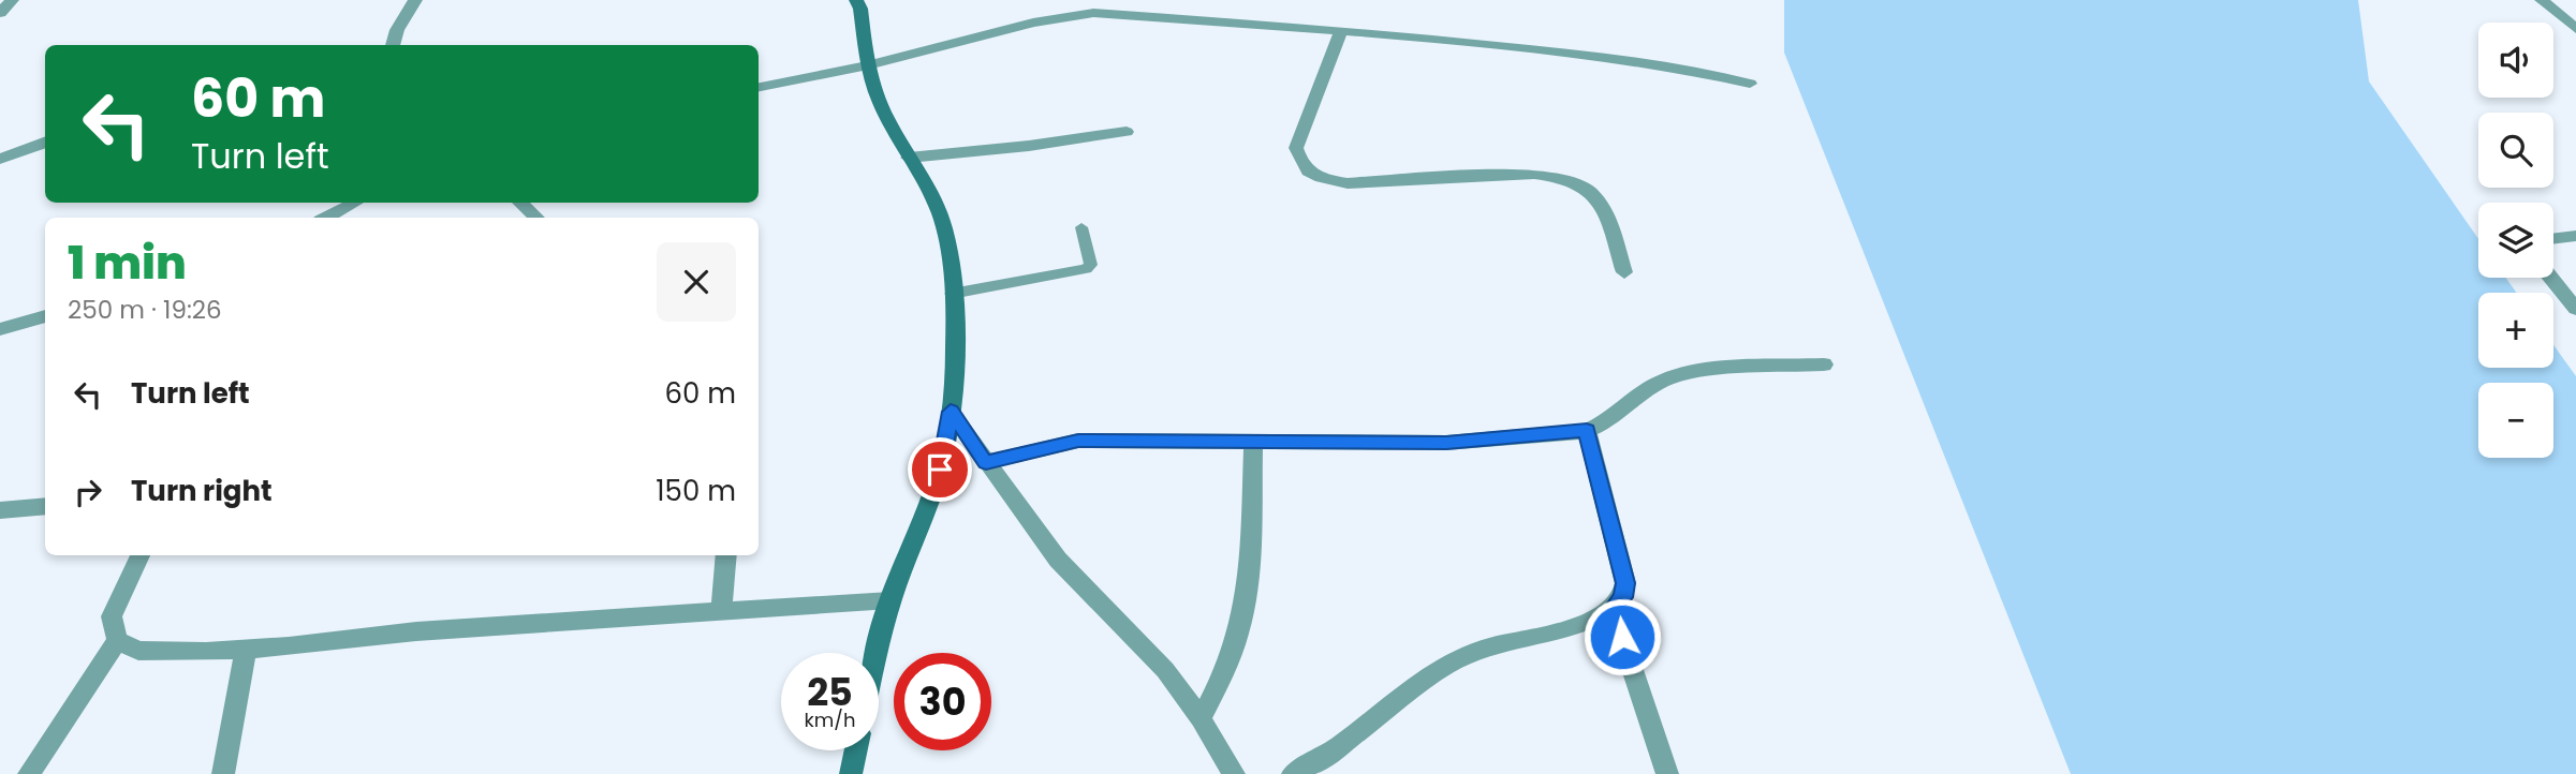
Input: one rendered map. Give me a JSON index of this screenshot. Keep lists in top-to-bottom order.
{
  "page": {
    "map_buttons": ["+", "−"],
    "turn": ["60 m", "Turn left"],
    "heading": ["1 min", "250 m · 19:26"],
    "list": [
      {
        "name": "Turn left",
        "value": "60 m"
      },
      {
        "name": "Turn right",
        "value": "150 m"
      }
    ],
    "speed": "25 km/h",
    "limit": "30"
  }
}
